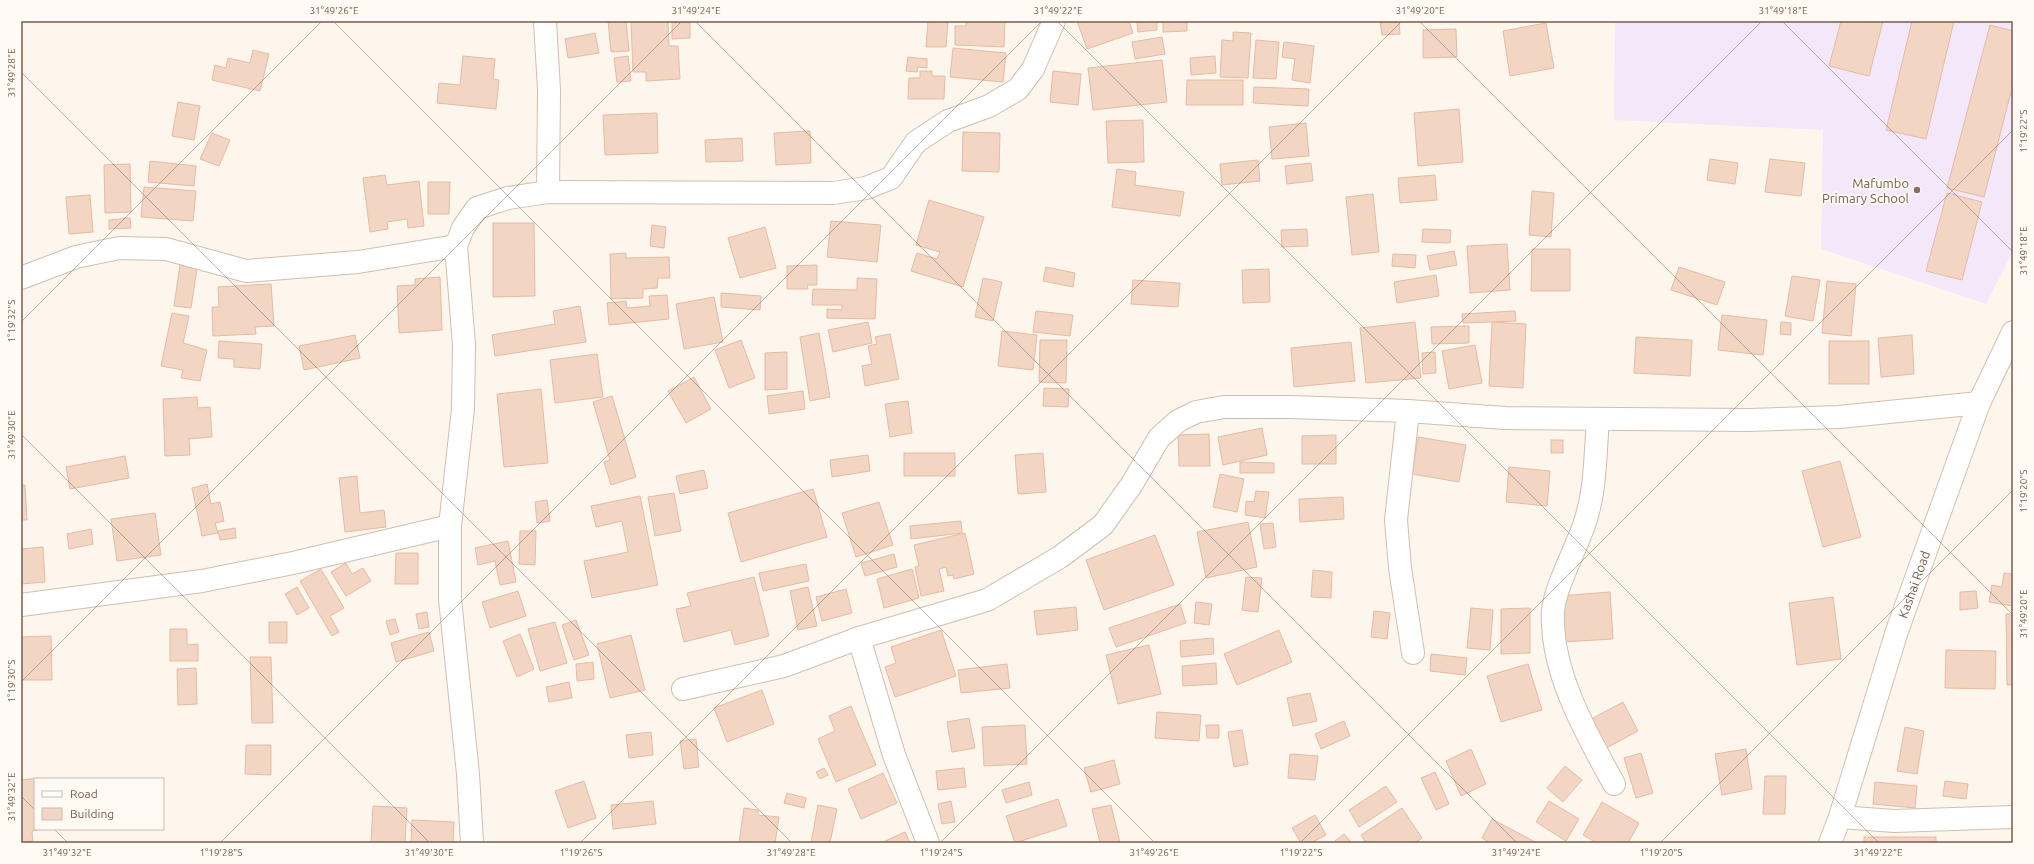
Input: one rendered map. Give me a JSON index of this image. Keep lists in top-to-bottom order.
{
  "streets": {
    "street": ["Kashai Road"]
  },
  "places": ["Mafumbo Primary School"],
  "legend": ["Road", "Building"],
  "coordinates": [
    "31°49'26\"E",
    "31°49'24\"E",
    "31°49'22\"E",
    "31°49'20\"E",
    "31°49'18\"E",
    "31°49'28\"E",
    "1°19'22\"S",
    "1°19'32\"S",
    "31°49'30\"E",
    "1°19'20\"S",
    "1°19'30\"S",
    "31°49'32\"E",
    "1°19'28\"S",
    "1°19'26\"S",
    "1°19'24\"S"
  ]
}
